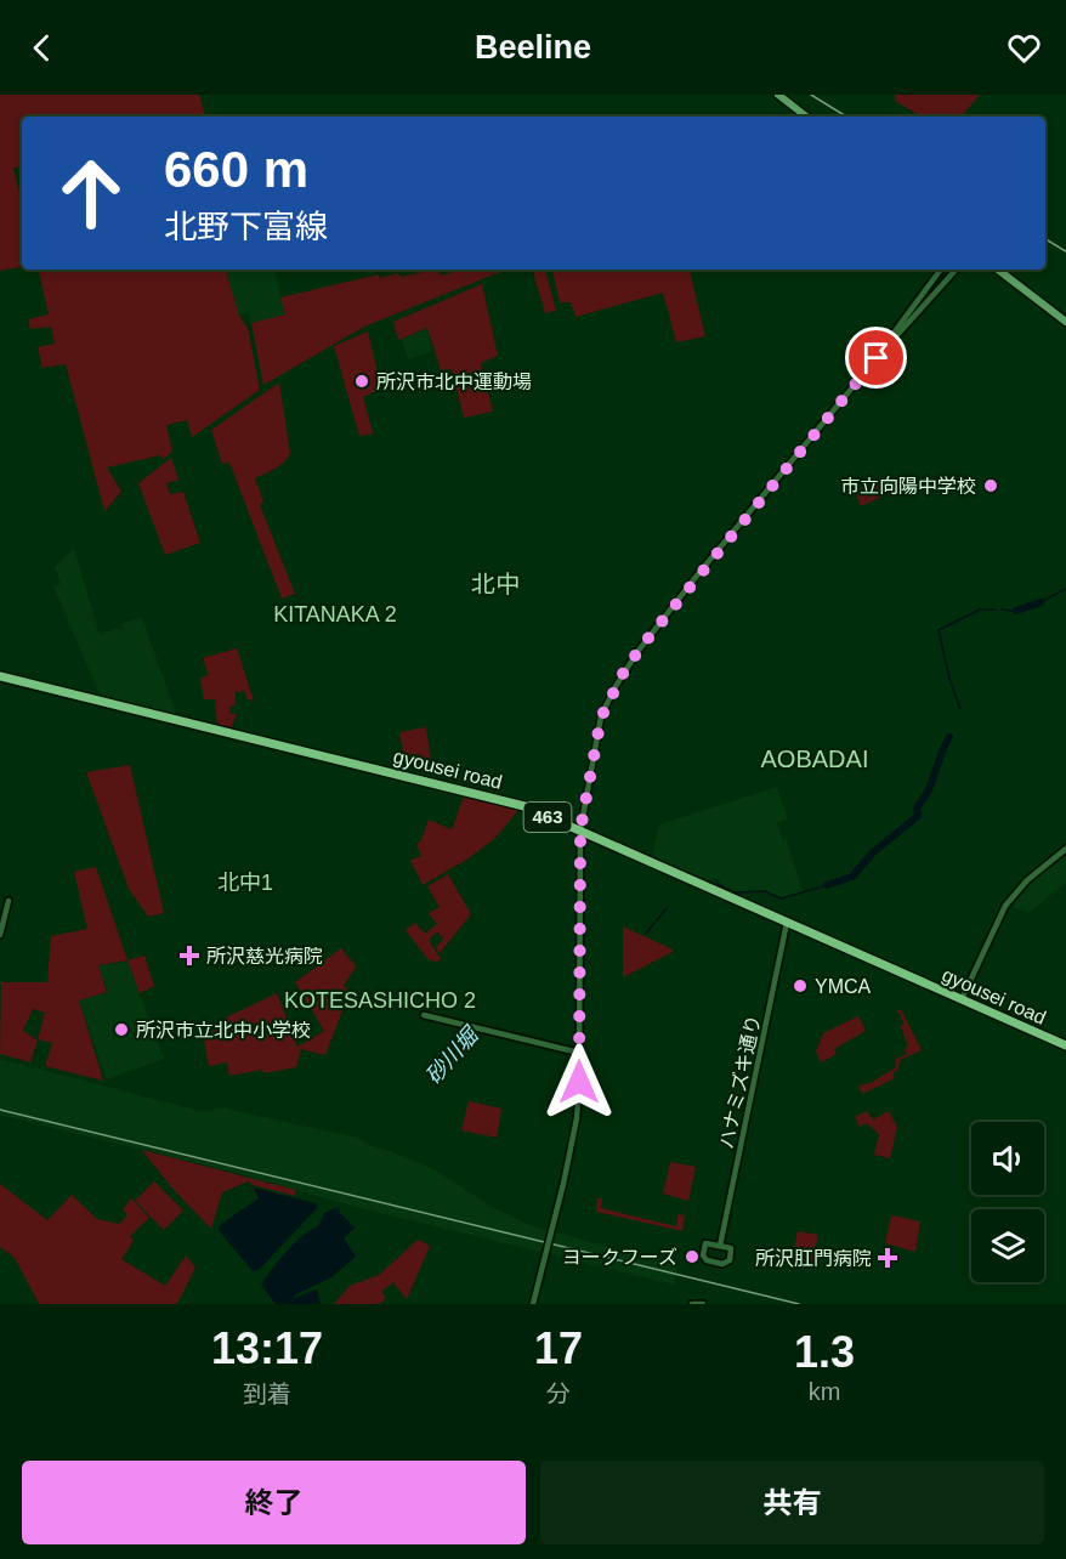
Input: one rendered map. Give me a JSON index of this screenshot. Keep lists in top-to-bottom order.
{
  "streets": {
    "highway": ["gyousei road", "463"],
    "street": ["ハナミズキ通り"]
  },
  "crossings": [
    ["gyousei road", "ハナミズキ通り"]
  ],
  "districts": [
    "北中",
    "KITANAKA 2",
    "AOBADAI",
    "北中1",
    "KOTESASHICHO 2"
  ],
  "water": ["砂川堀"],
  "places": {
    "other": [
      "所沢市北中運動場",
      "市立向陽中学校",
      "YMCA",
      "所沢市立北中小学校",
      "ヨークフーズ"
    ],
    "health": ["所沢慈光病院", "所沢肛門病院"]
  },
  "page": {
    "header": "Beeline",
    "turn": ["660 m", "北野下富線"],
    "eta": [
      "13:17",
      "到着",
      "17",
      "分",
      "1.3",
      "km"
    ],
    "buttons": ["終了", "共有"]
  }
}
